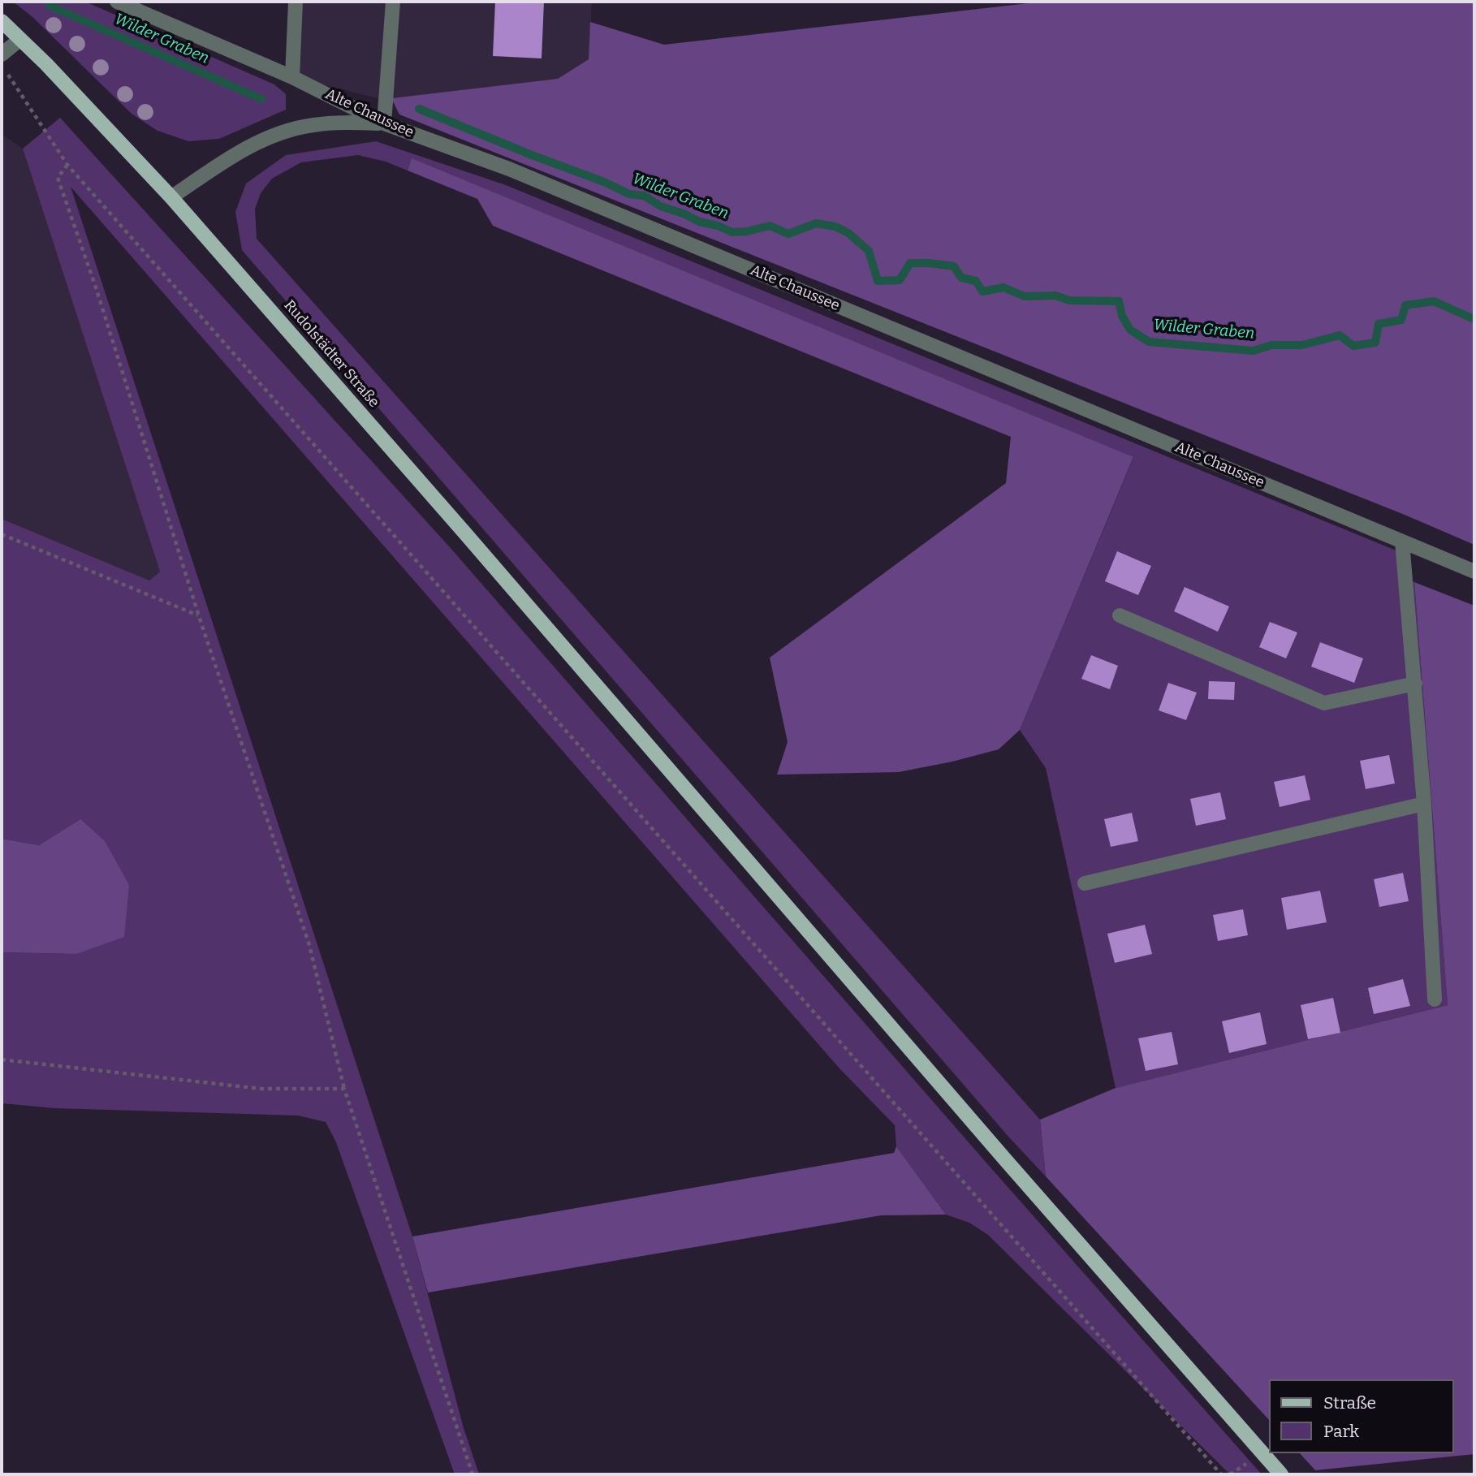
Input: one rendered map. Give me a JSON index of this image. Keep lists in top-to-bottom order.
{
  "streets": {
    "main road": ["Rudolstädter Straße"],
    "street": ["Alte Chaussee"]
  },
  "water": ["Wilder Graben"],
  "legend": ["Straße", "Park"]
}
